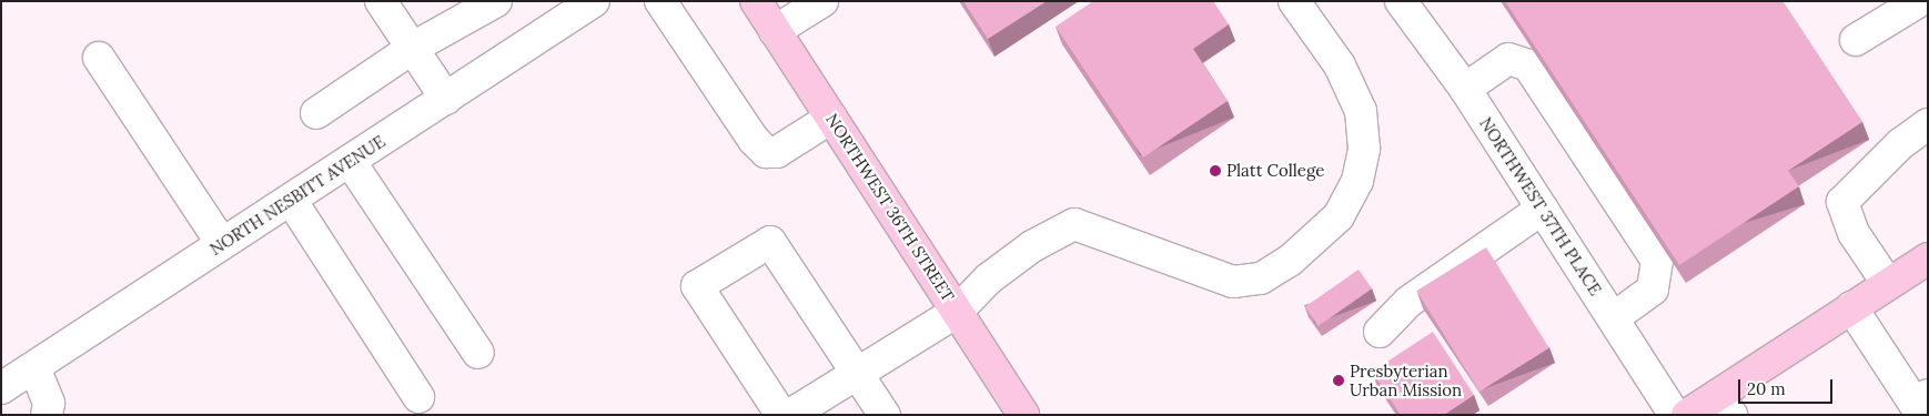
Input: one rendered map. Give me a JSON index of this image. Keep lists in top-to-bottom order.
{
  "streets": {
    "main road": ["NORTHWEST 36TH STREET"],
    "street": ["NORTH NESBITT AVENUE", "NORTHWEST 37TH PLACE"]
  },
  "places": ["Platt College", "Presbyterian Urban Mission"],
  "scale_bar": "20 m"
}
